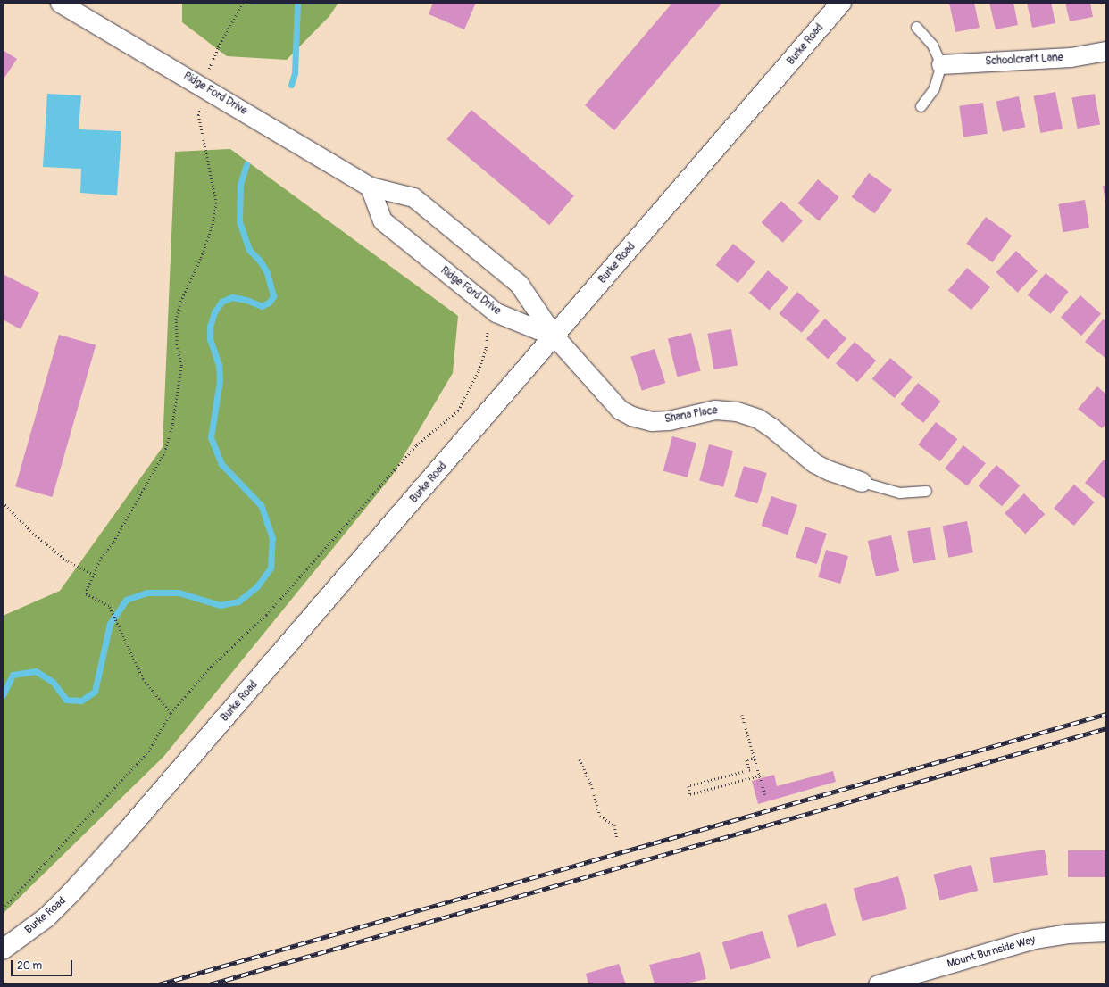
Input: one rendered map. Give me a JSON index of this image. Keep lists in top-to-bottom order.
{
  "streets": {
    "street": [
      "Burke Road",
      "Schoolcraft Lane",
      "Ridge Ford Drive",
      "Shana Place",
      "Mount Burnside Way"
    ]
  },
  "crossings": [
    ["Burke Road", "Ridge Ford Drive"],
    ["Burke Road", "Shana Place"],
    ["Ridge Ford Drive", "Shana Place"]
  ],
  "scale_bar": "20 m"
}
